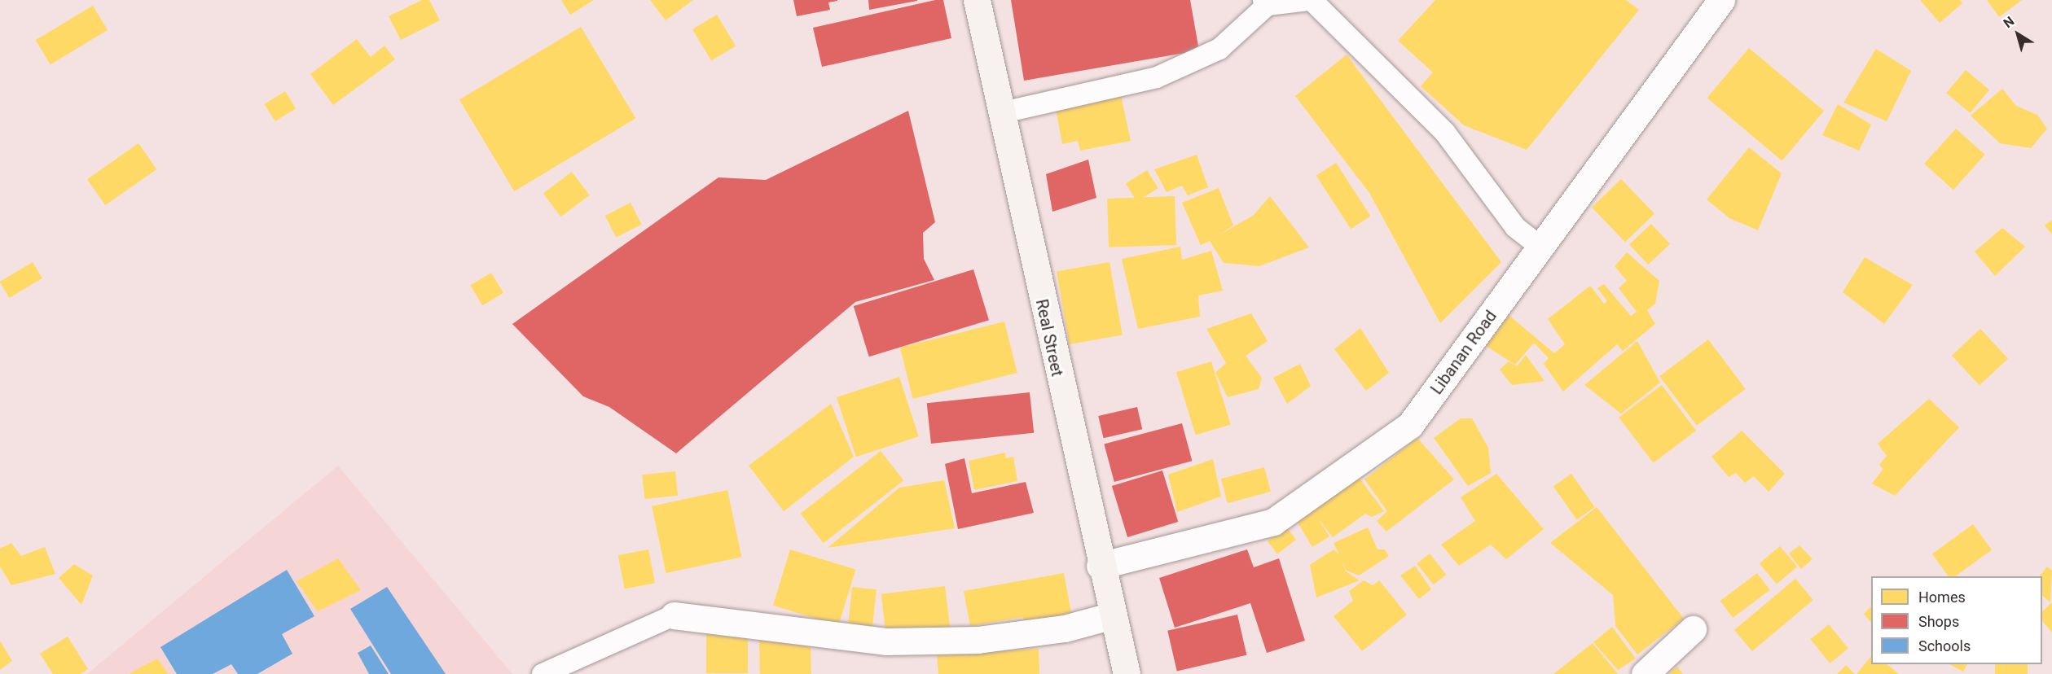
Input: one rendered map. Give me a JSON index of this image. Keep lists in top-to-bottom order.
{
  "streets": {
    "main road": ["Real Street"],
    "street": ["Libanan Road"]
  },
  "crossings": [
    ["Real Street", "Libanan Road"]
  ],
  "legend": ["Homes", "Shops", "Schools"],
  "north": "top left"
}
